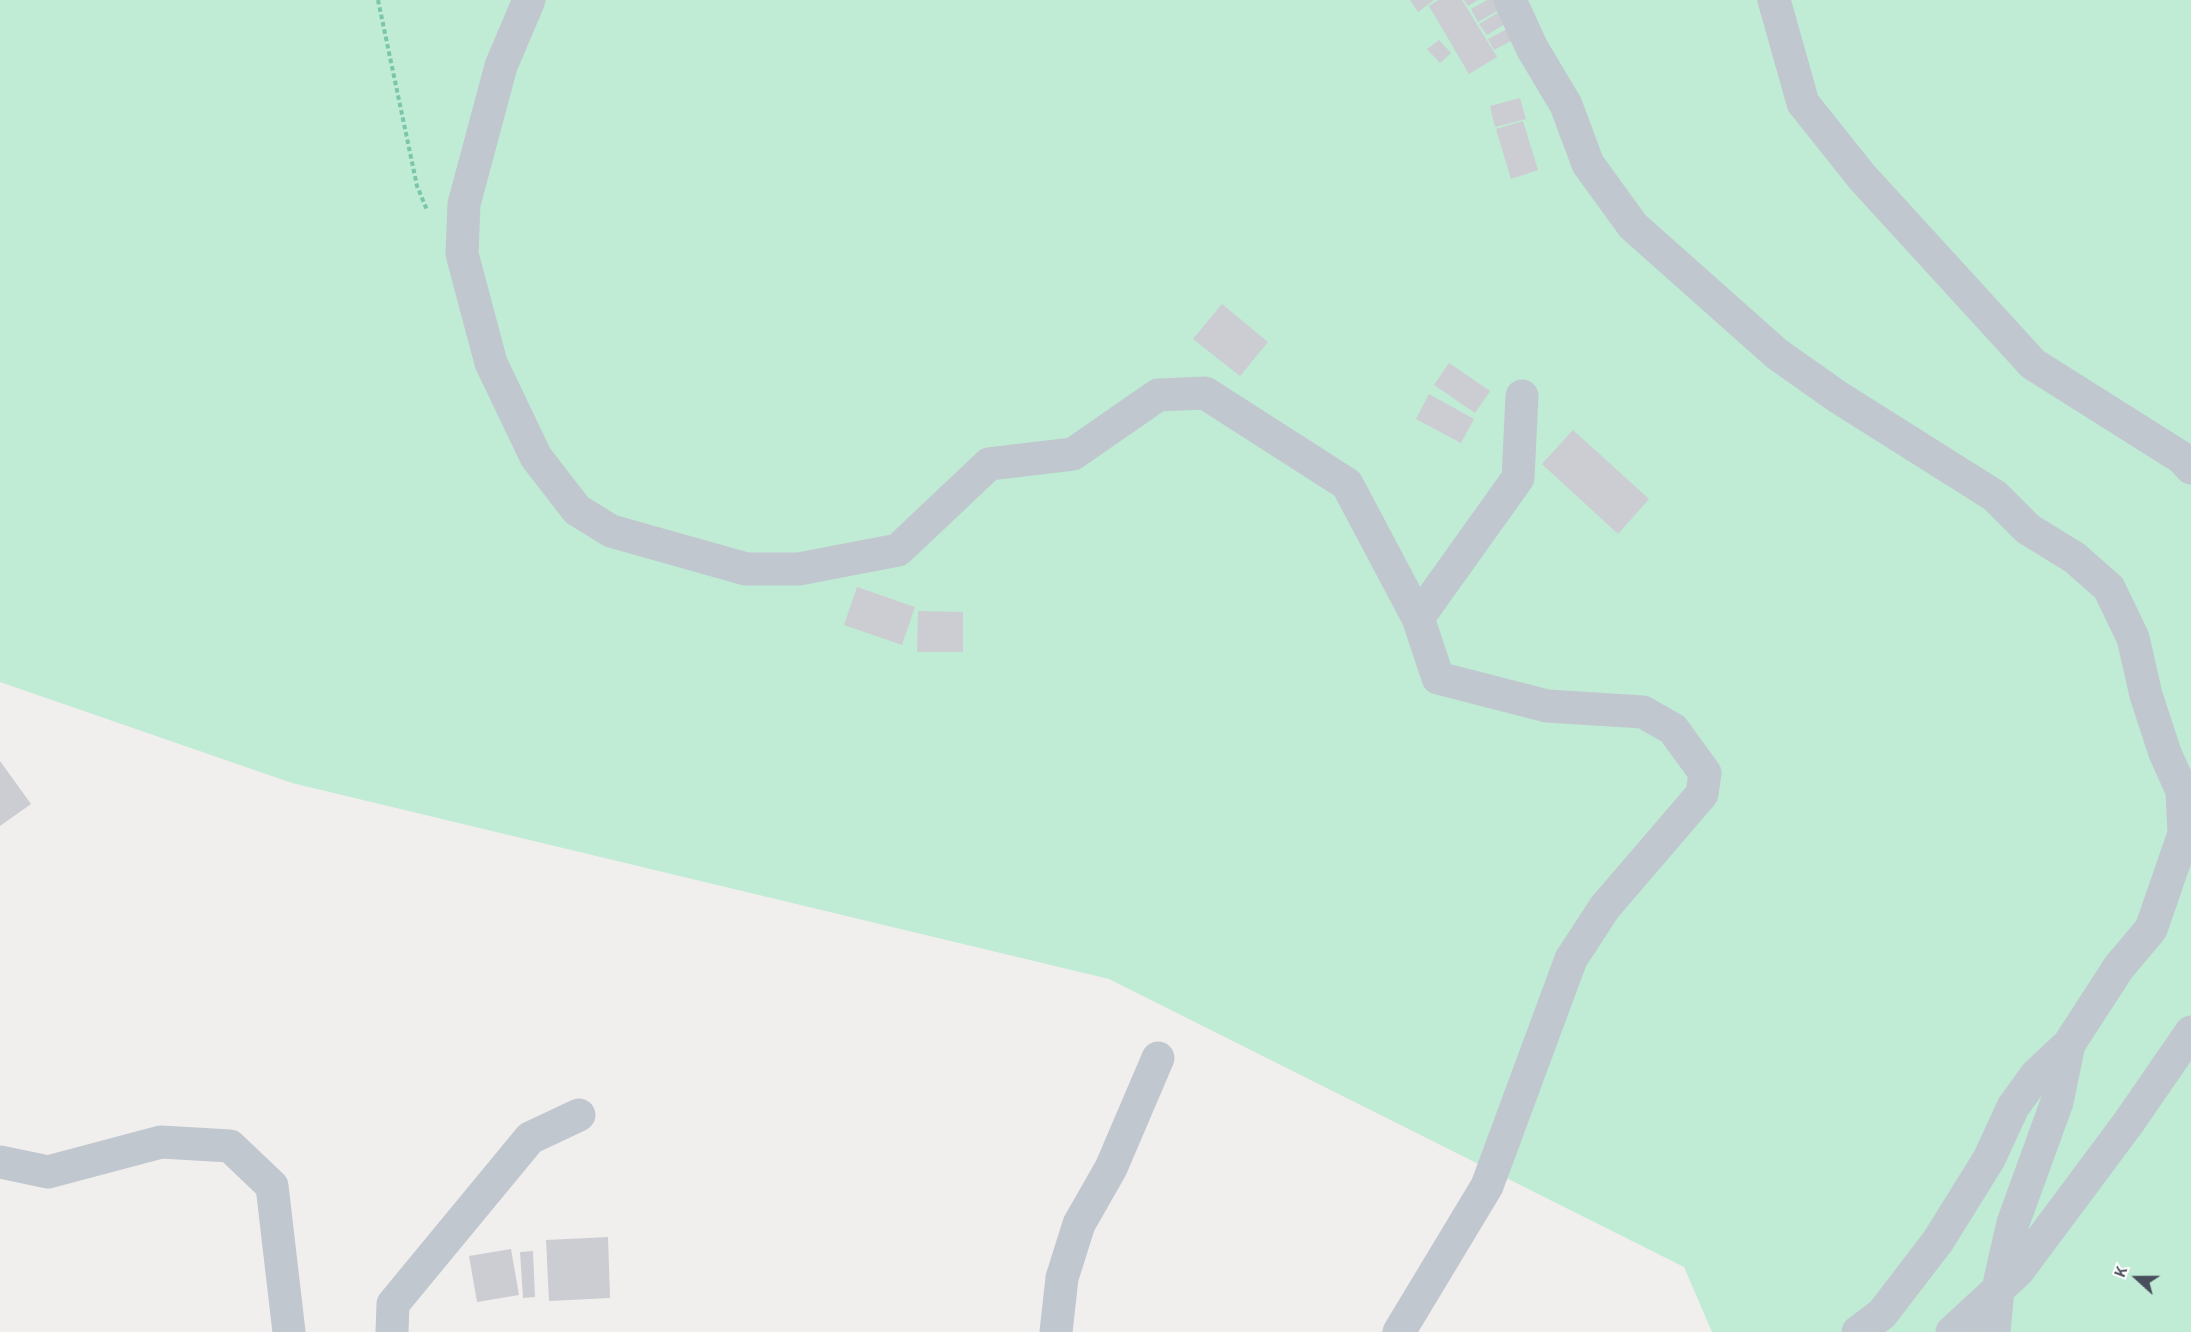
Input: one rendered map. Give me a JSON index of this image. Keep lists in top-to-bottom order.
{
  "north": "left"
}
